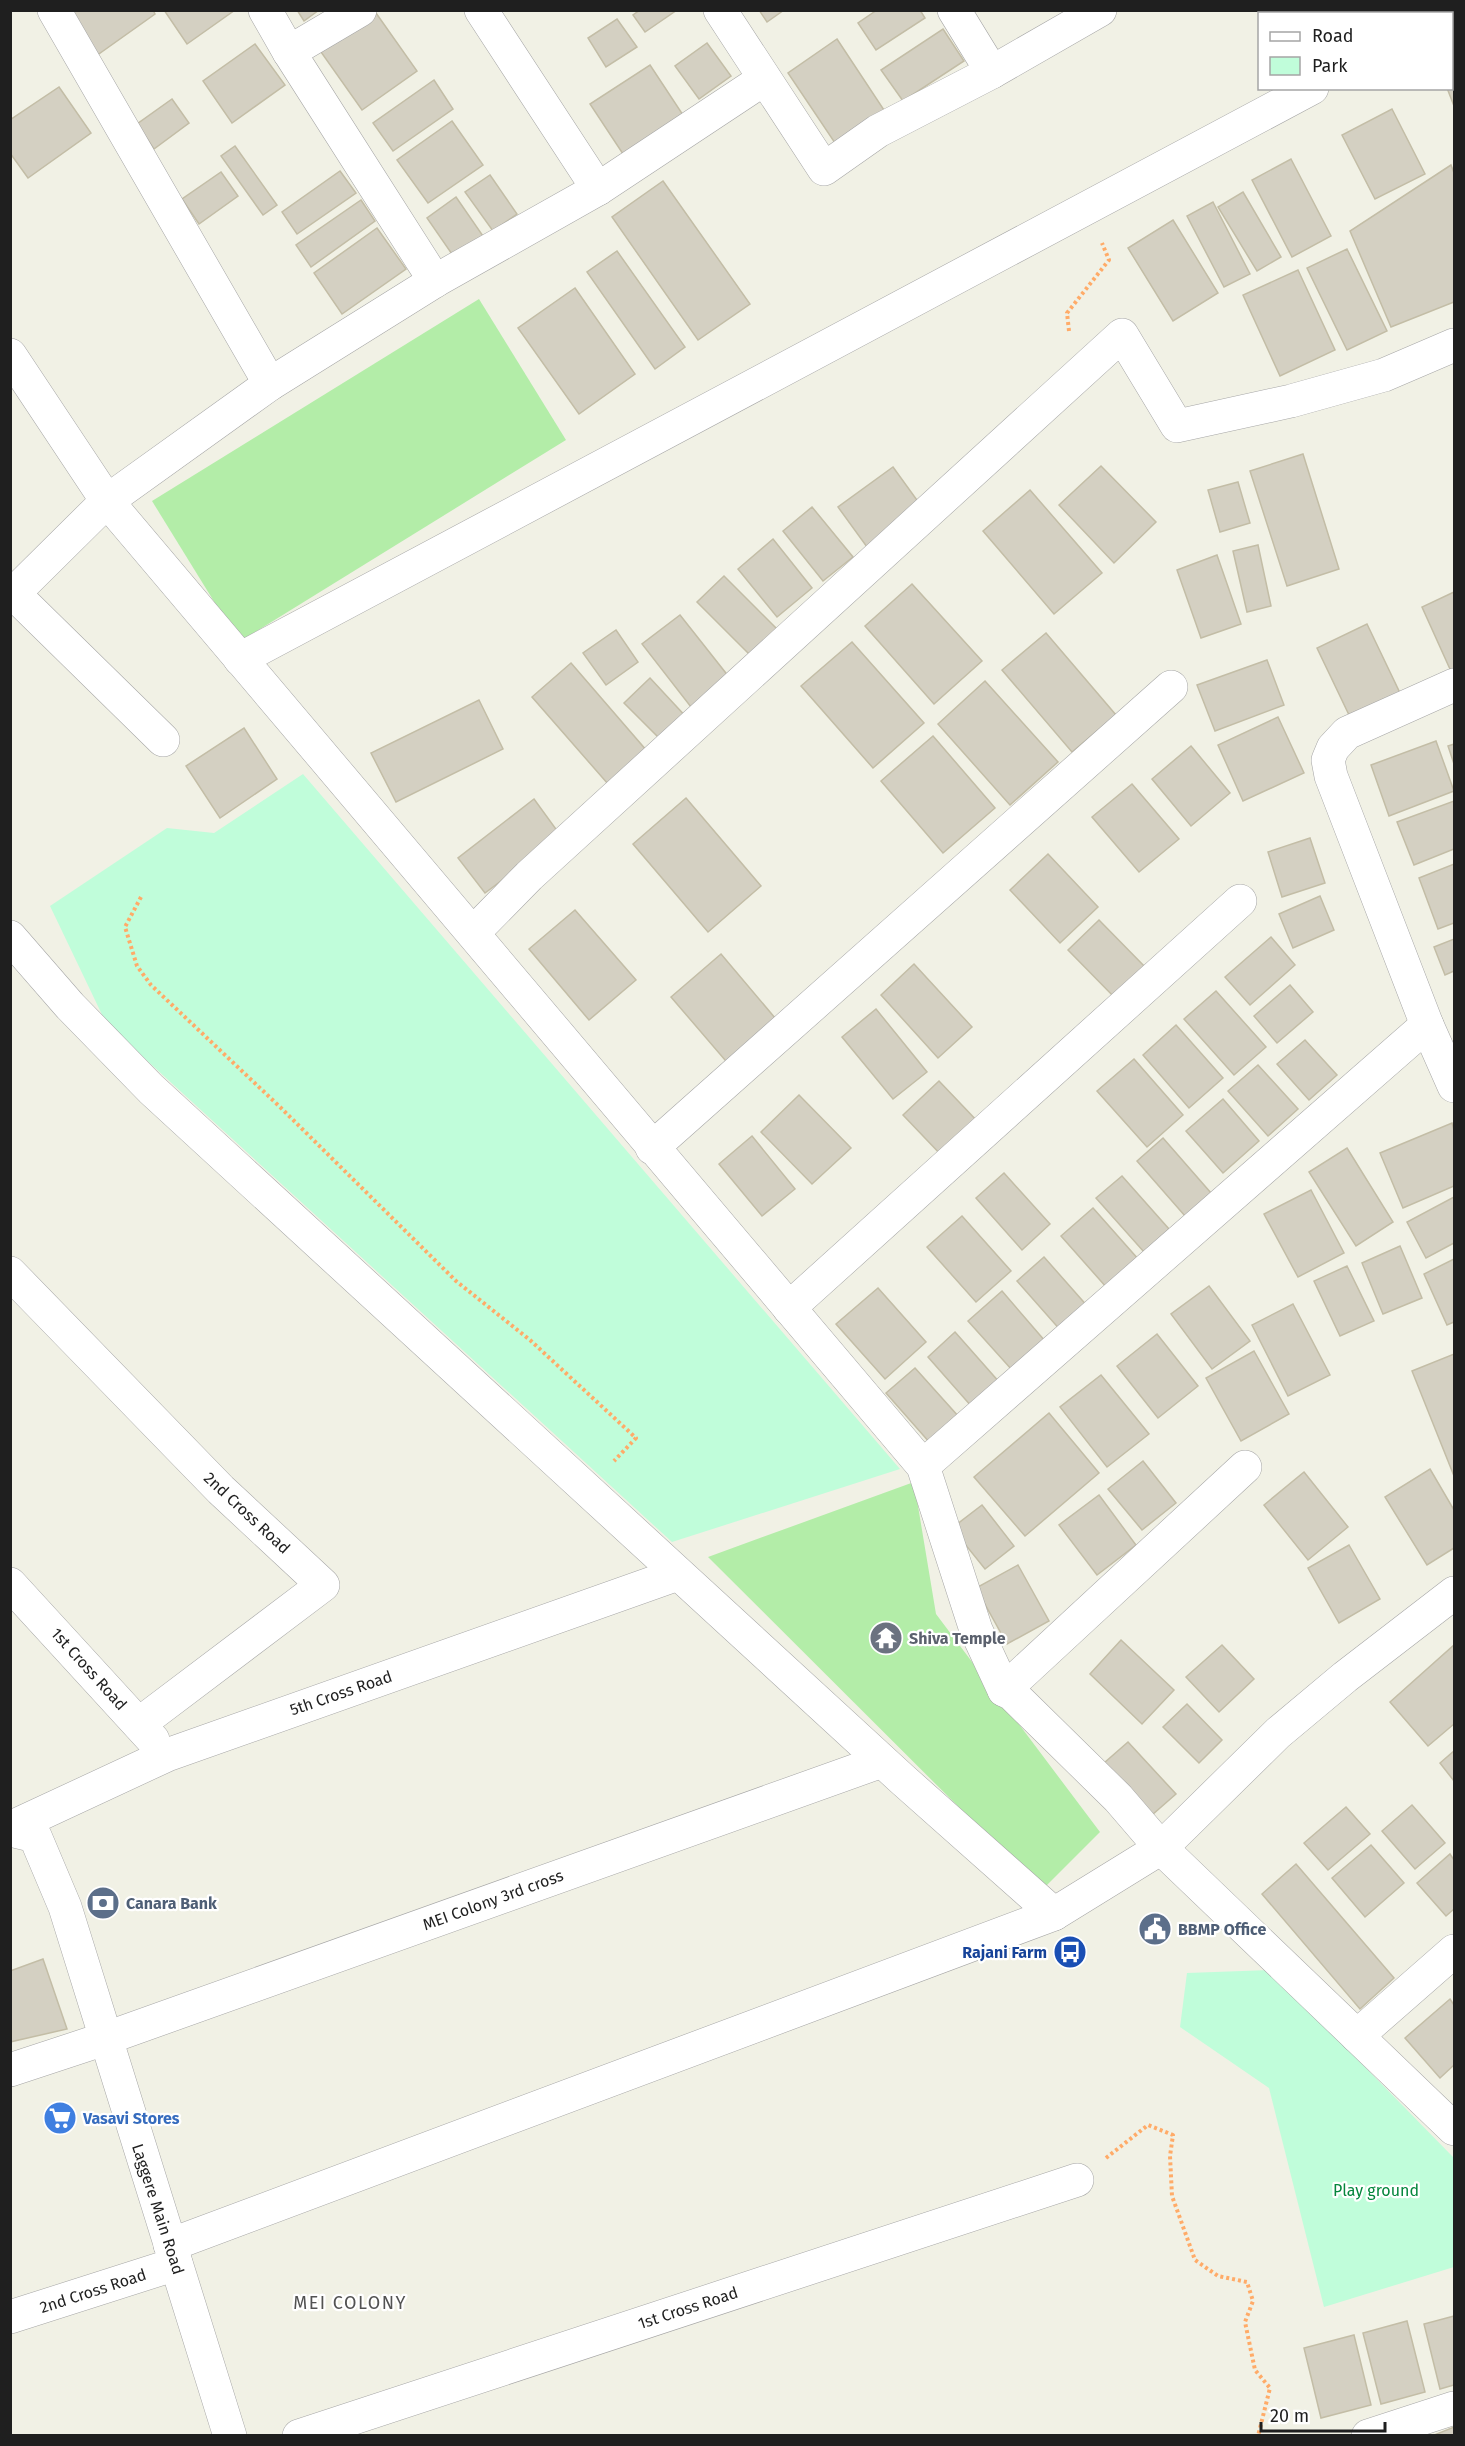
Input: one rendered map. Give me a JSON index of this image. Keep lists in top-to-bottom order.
{
  "streets": {
    "street": [
      "2nd Cross Road",
      "1st Cross Road",
      "5th Cross Road",
      "MEI Colony 3rd cross",
      "Laggere Main Road"
    ]
  },
  "crossings": [
    ["2nd Cross Road", "1st Cross Road"],
    ["2nd Cross Road", "Laggere Main Road"],
    ["1st Cross Road", "5th Cross Road"],
    ["5th Cross Road", "Laggere Main Road"],
    ["MEI Colony 3rd cross", "Laggere Main Road"]
  ],
  "districts": ["MEI COLONY"],
  "parks": ["Play ground"],
  "places": {
    "temple": ["Shiva Temple"],
    "bank": ["Canara Bank"],
    "public building": ["BBMP Office"],
    "bus stop": ["Rajani Farm"],
    "supermarket": ["Vasavi Stores"]
  },
  "legend": ["Road", "Park"],
  "scale_bar": "20 m"
}
